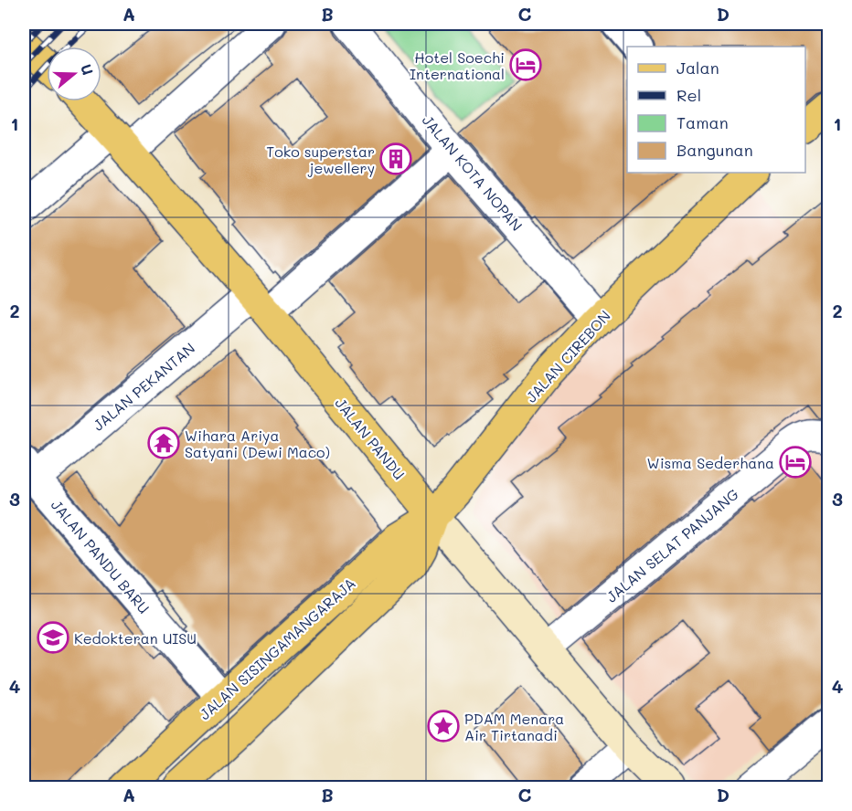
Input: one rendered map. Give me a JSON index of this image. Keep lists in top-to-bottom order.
{
  "streets": {
    "main road": ["JALAN CIREBON", "JALAN PANDU", "JALAN SISINGAMANGARAJA"],
    "street": [
      "JALAN KOTA NOPAN",
      "JALAN PEKANTAN",
      "JALAN SELAT PANJANG",
      "JALAN PANDU BARU"
    ]
  },
  "crossings": [
    ["JALAN KOTA NOPAN", "JALAN CIREBON"],
    ["JALAN KOTA NOPAN", "JALAN PEKANTAN"],
    ["JALAN CIREBON", "JALAN PANDU"],
    ["JALAN CIREBON", "JALAN SISINGAMANGARAJA"],
    ["JALAN PEKANTAN", "JALAN PANDU"],
    ["JALAN PEKANTAN", "JALAN PANDU BARU"],
    ["JALAN PANDU", "JALAN SELAT PANJANG"],
    ["JALAN PANDU", "JALAN SISINGAMANGARAJA"],
    ["JALAN PANDU BARU", "JALAN SISINGAMANGARAJA"]
  ],
  "places": {
    "hotel": ["Hotel Soechi International", "Wisma Sederhana"],
    "building": ["Toko superstar jewellery"],
    "temple": ["Wihara Ariya Satyani (Dewi Maco)"],
    "school or university": ["Kedokteran UISU"],
    "place": ["PDAM Menara Air Tirtanadi"]
  },
  "legend": [
    "Jalan",
    "Rel",
    "Taman",
    "Bangunan"
  ],
  "north": "right",
  "grid": {
    "columns": [
      "A",
      "B",
      "C",
      "D"
    ],
    "rows": [
      "1",
      "2",
      "3",
      "4"
    ]
  }
}
